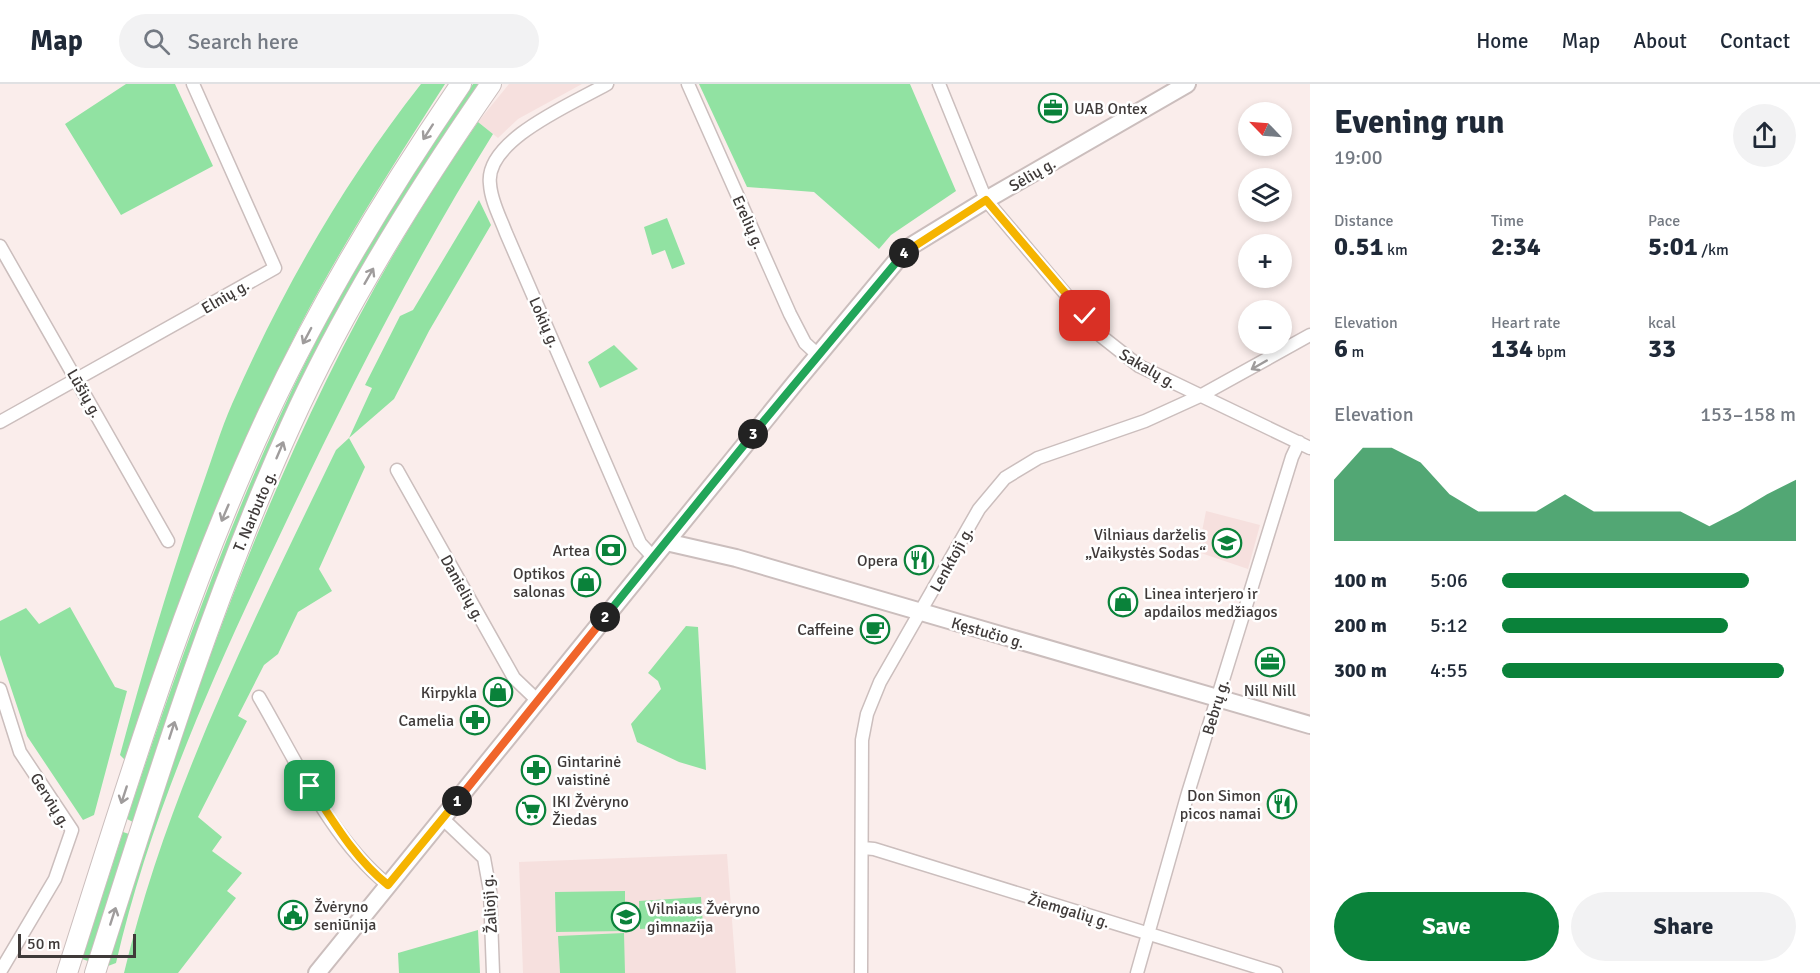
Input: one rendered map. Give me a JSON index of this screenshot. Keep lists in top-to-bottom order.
{
  "streets": {
    "main road": ["Sėlių g.", "T. Narbuto g.", "Kęstučio g."],
    "street": [
      "Erelių g.",
      "Elnių g.",
      "Lokių g.",
      "Sakalų g.",
      "Lūšių g.",
      "Lenktoji g.",
      "Danielių g.",
      "Bebrų g.",
      "Gervių g.",
      "Žalioji g.",
      "Žiemgalių g."
    ]
  },
  "crossings": [
    ["Sėlių g.", "Erelių g."],
    ["Sėlių g.", "Lokių g."],
    ["Sėlių g.", "Sakalų g."],
    ["Sėlių g.", "Danielių g."],
    ["Sėlių g.", "Kęstučio g."],
    ["Sėlių g.", "Žalioji g."],
    ["Elnių g.", "Lūšių g."],
    ["Sakalų g.", "Lenktoji g."],
    ["Sakalų g.", "Bebrų g."],
    ["Lenktoji g.", "Kęstučio g."],
    ["Lenktoji g.", "Žiemgalių g."],
    ["Kęstučio g.", "Bebrų g."],
    ["Bebrų g.", "Žiemgalių g."]
  ],
  "places": {
    "office": ["UAB Ontex", "Nill Nill"],
    "school or university": ["Vilniaus darželis „Vaikystės Sodas“", "Vilniaus Žvėryno gimnazija"],
    "bank": ["Artea"],
    "restaurant": ["Opera", "Don Simon picos namai"],
    "shop": ["Optikos salonas", "Linea interjero ir apdailos medžiagos", "Kirpykla"],
    "cafe": ["Caffeine"],
    "pharmacy": ["Camelia", "Gintarinė vaistinė"],
    "supermarket": ["IKI Žvėryno Žiedas"],
    "public building": ["Žvėryno seniūnija"]
  },
  "scale_bar": "50 m",
  "north": "top left",
  "page": {
    "header": "Map",
    "search": "Search here",
    "nav": [
      "Home",
      "Map",
      "About",
      "Contact"
    ],
    "heading": ["Evening run", "19:00"],
    "map_buttons": ["+", "−"],
    "stats": [
      ["Distance", "0.51 km"],
      ["Time", "2:34"],
      ["Pace", "5:01 /km"],
      ["Elevation", "6 m"],
      ["Heart rate", "134 bpm"],
      ["kcal", "33"]
    ],
    "pins": [
      "4",
      "3",
      "2",
      "1"
    ],
    "chart": ["Elevation", "153–158 m"],
    "list": [
      {
        "name": "100 m",
        "note": "5:06"
      },
      {
        "name": "200 m",
        "note": "5:12"
      },
      {
        "name": "300 m",
        "note": "4:55"
      }
    ],
    "buttons": ["Save", "Share"],
    "scale": "50 m"
  }
}
